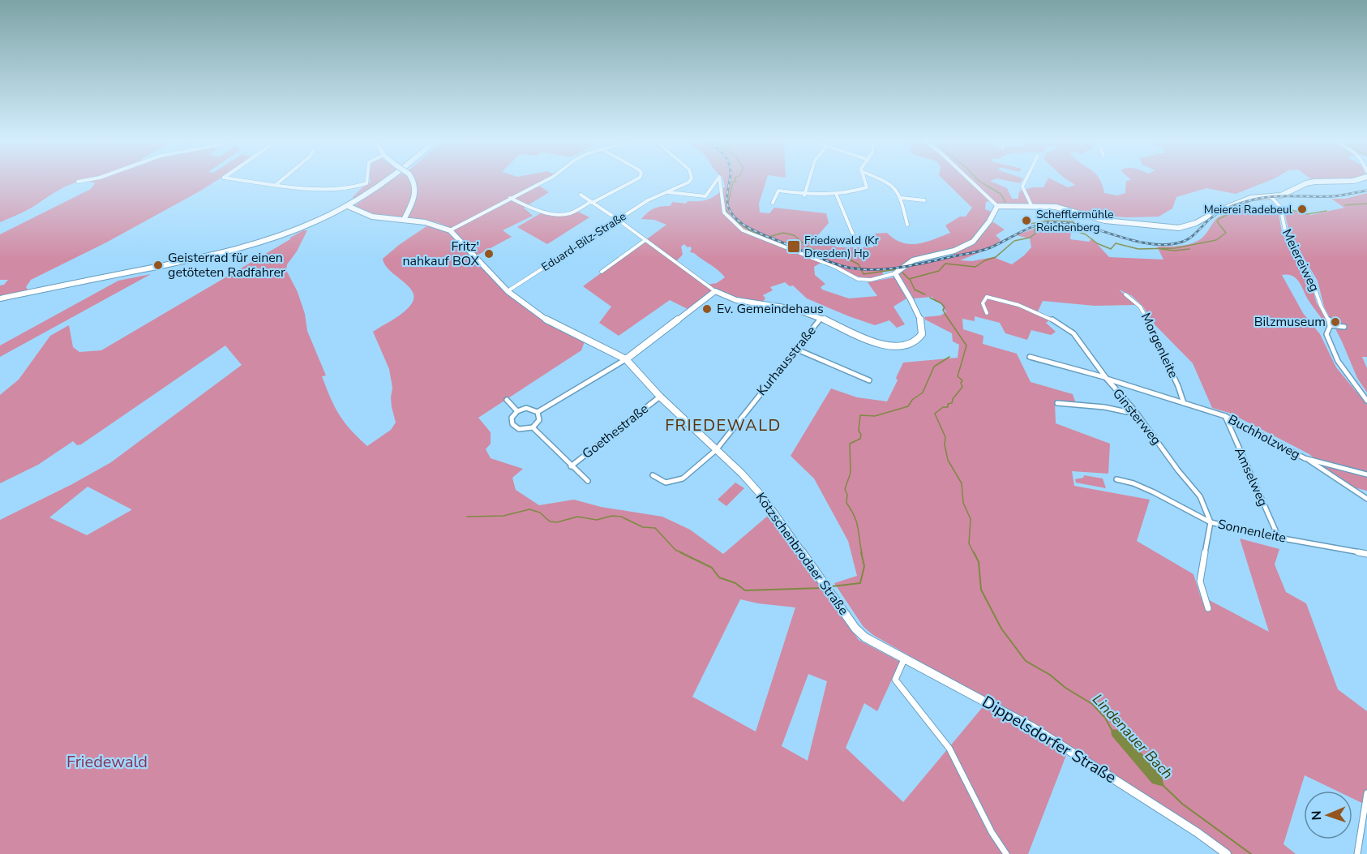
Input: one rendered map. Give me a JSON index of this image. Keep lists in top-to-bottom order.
{
  "streets": {
    "street": [
      "Eduard-Bilz-Straße",
      "Meiereiweg",
      "Morgenleite",
      "Kurhausstraße",
      "Ginsterweg",
      "Goethestraße",
      "Buchholzweg",
      "Amselweg",
      "Sonnenleite",
      "Kötzschenbrodaer Straße",
      "Dippelsdorfer Straße"
    ]
  },
  "crossings": [
    ["Eduard-Bilz-Straße", "Kötzschenbrodaer Straße"],
    ["Morgenleite", "Buchholzweg"],
    ["Kurhausstraße", "Kötzschenbrodaer Straße"],
    ["Ginsterweg", "Buchholzweg"],
    ["Ginsterweg", "Sonnenleite"],
    ["Goethestraße", "Kötzschenbrodaer Straße"],
    ["Buchholzweg", "Amselweg"],
    ["Amselweg", "Sonnenleite"],
    ["Kötzschenbrodaer Straße", "Dippelsdorfer Straße"]
  ],
  "districts": ["FRIEDEWALD"],
  "water": ["Lindenauer Bach"],
  "parks": ["Friedewald"],
  "places": {
    "other": [
      "Meierei Radebeul",
      "Schefflermühle Reichenberg",
      "Fritz' nahkauf BOX",
      "Geisterrad für einen getöteten Radfahrer",
      "Ev. Gemeindehaus",
      "Bilzmuseum"
    ],
    "transit": ["Friedewald (Kr Dresden) Hp"]
  },
  "north": "left"
}
